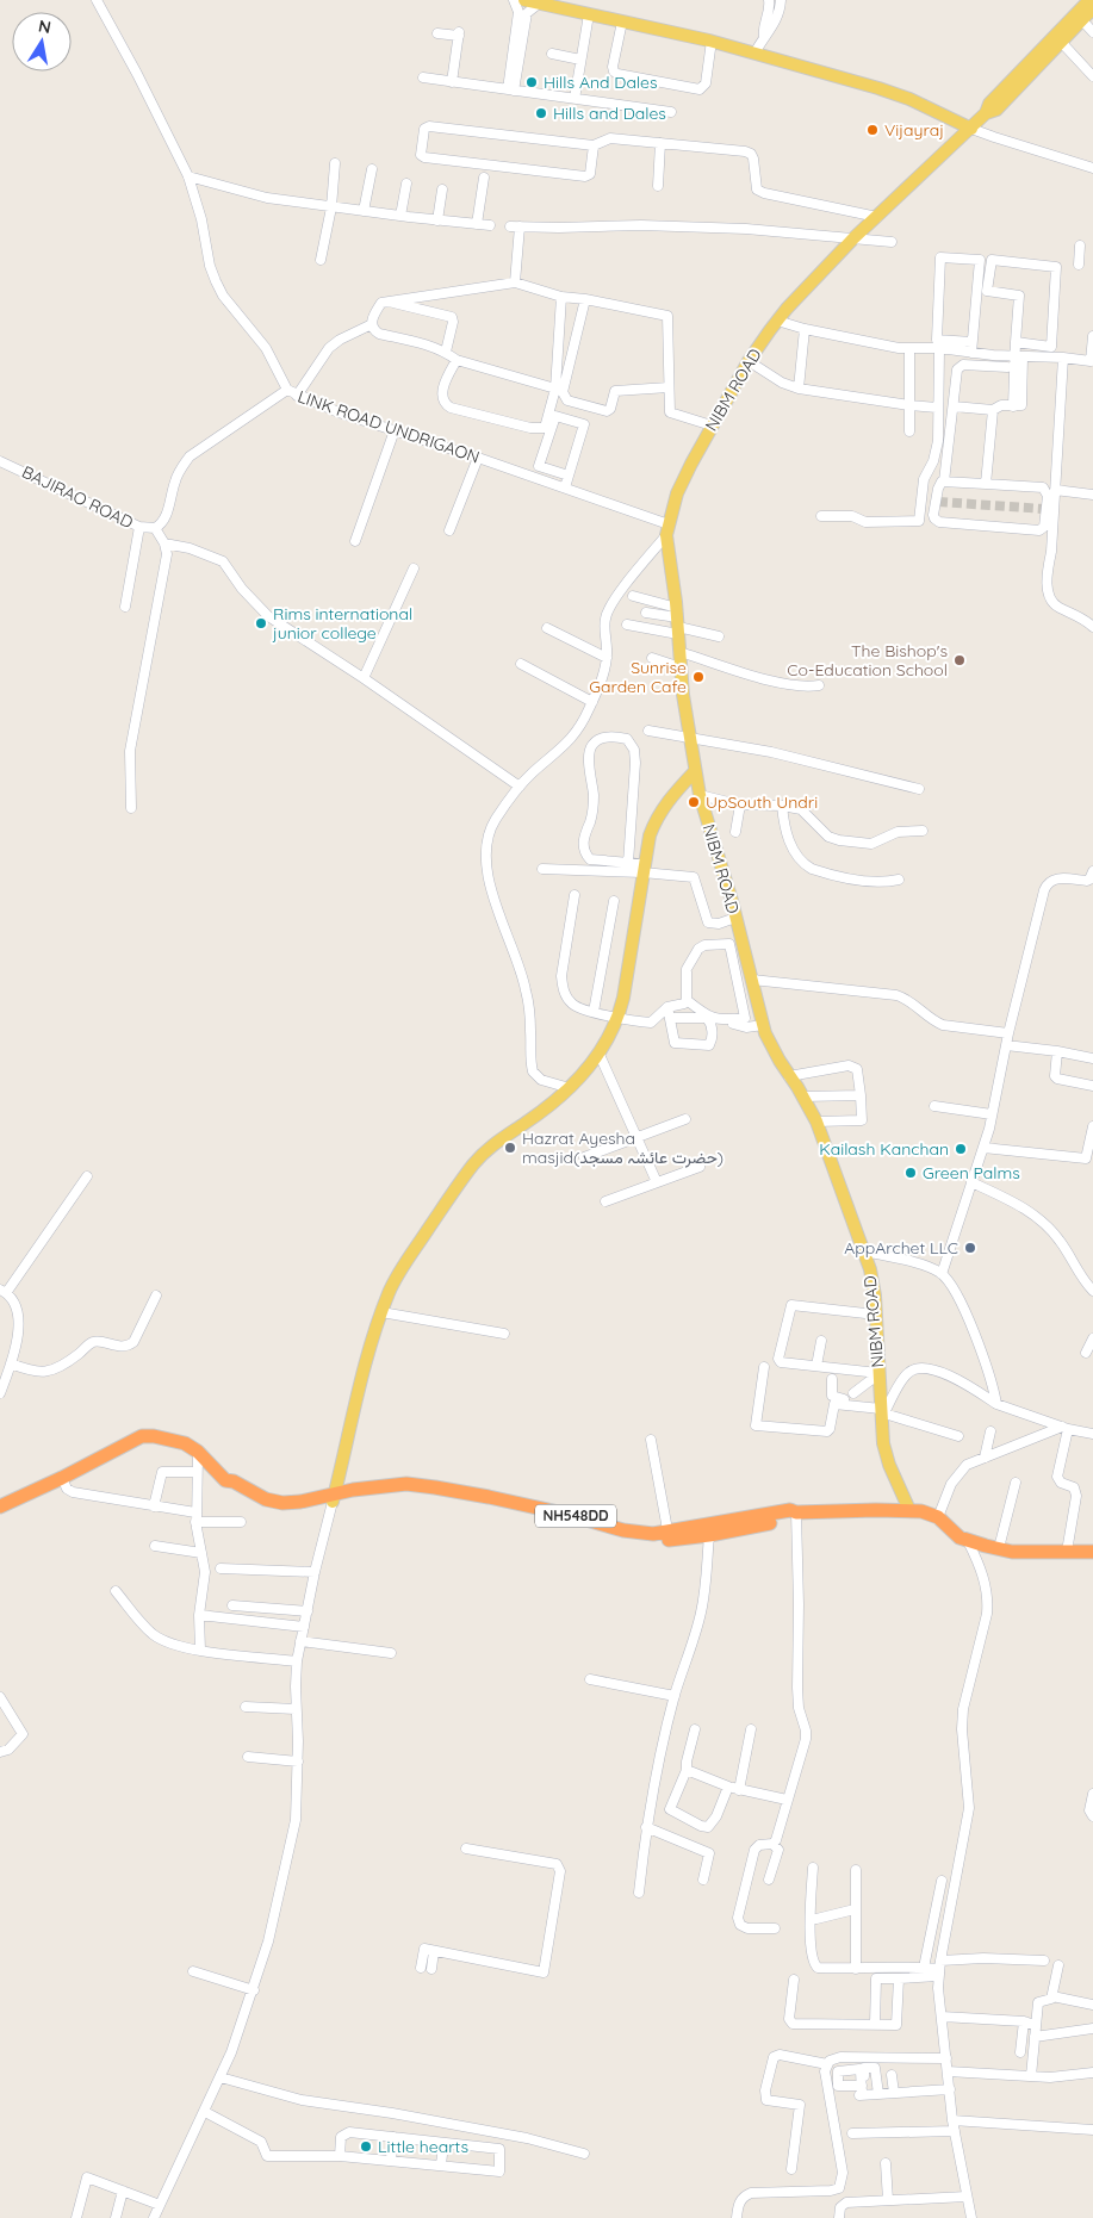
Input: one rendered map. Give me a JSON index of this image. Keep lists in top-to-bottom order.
{
  "streets": {
    "highway": ["NH548DD"],
    "main road": ["NIBM ROAD"],
    "street": ["LINK ROAD UNDRIGAON", "BAJIRAO ROAD"]
  },
  "crossings": [
    ["NIBM ROAD", "LINK ROAD UNDRIGAON"],
    ["NIBM ROAD", "NH548DD"]
  ],
  "places": [
    "Hills And Dales",
    "Hills and Dales",
    "Vijayraj",
    "Rims international junior college",
    "The Bishop's Co-Education School",
    "Sunrise Garden Cafe",
    "UpSouth Undri",
    "Hazrat Ayesha masjid(حضرت عائشہ مسجد)",
    "Kailash Kanchan",
    "Green Palms",
    "AppArchet LLC",
    "Little hearts"
  ],
  "north": "top"
}
